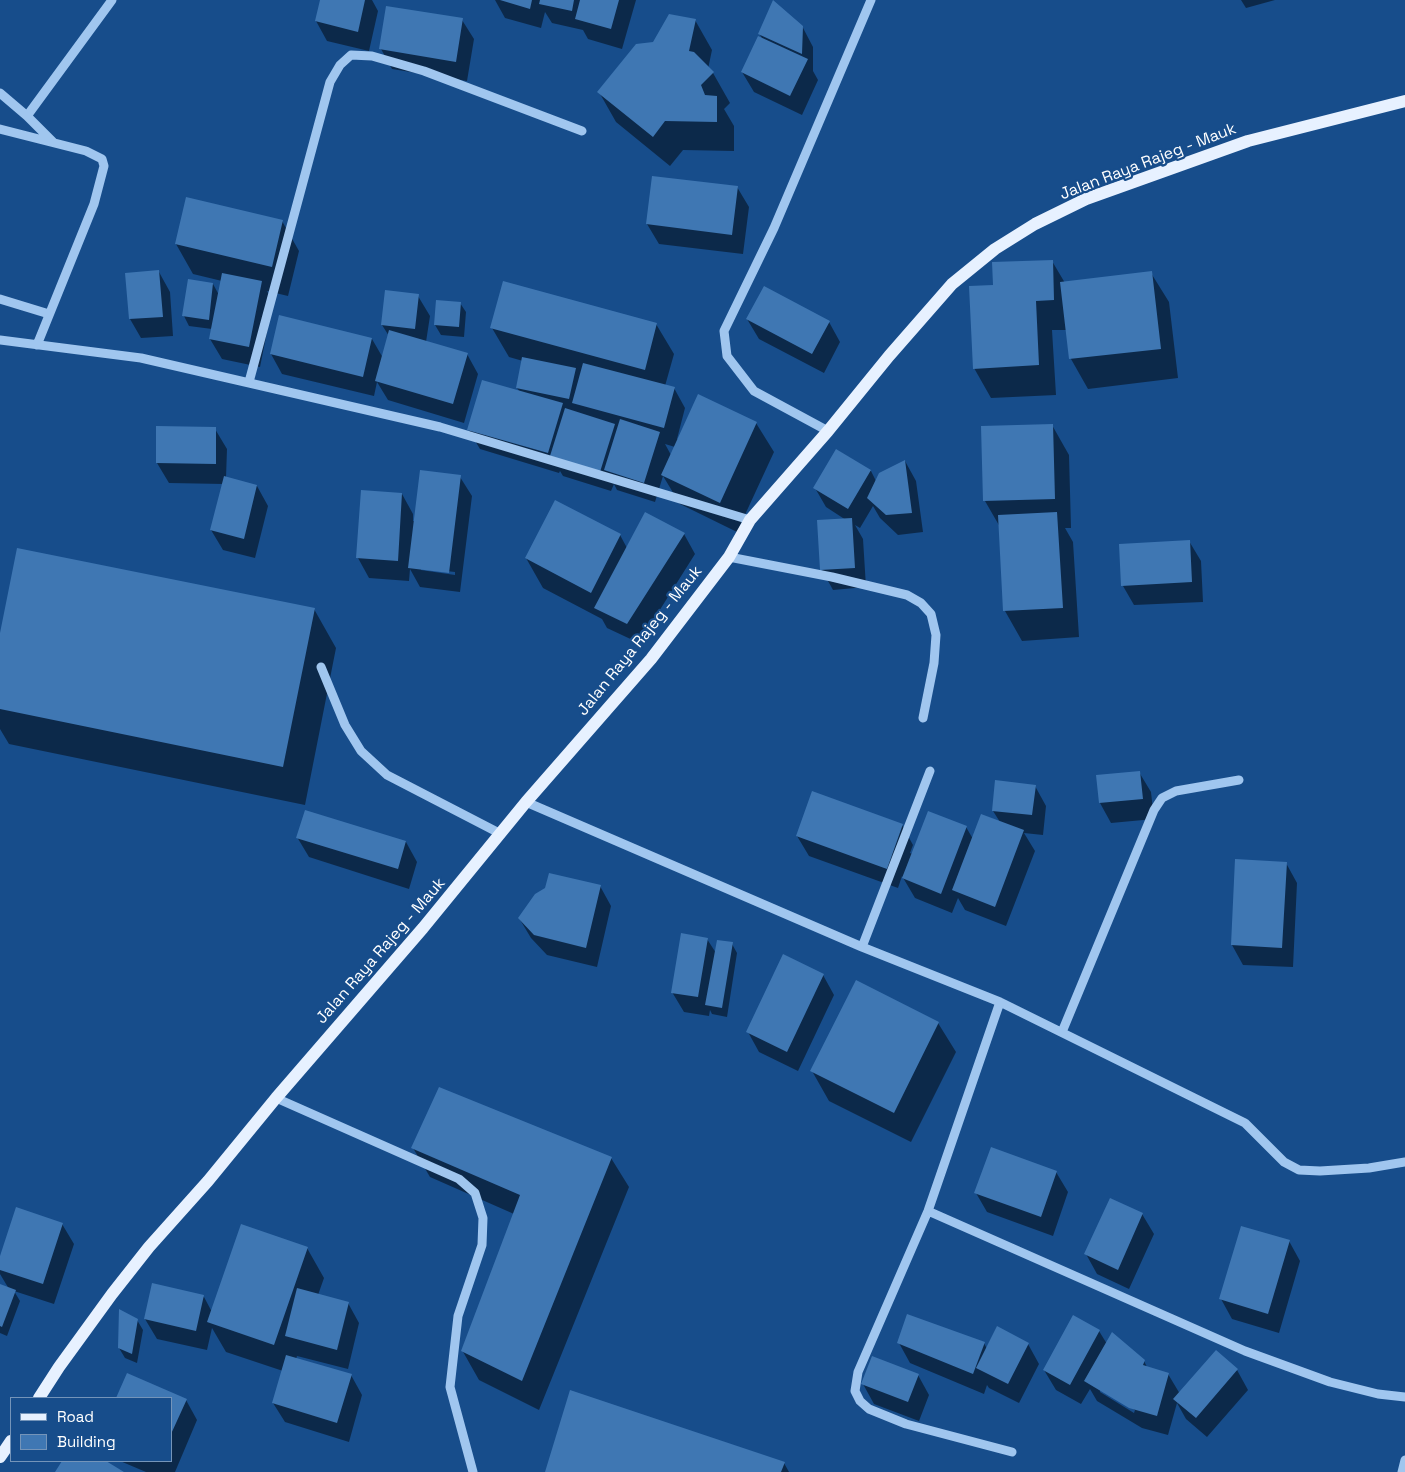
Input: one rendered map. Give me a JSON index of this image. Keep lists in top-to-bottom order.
{
  "streets": {
    "main road": ["Jalan Raya Rajeg - Mauk"]
  },
  "legend": ["Road", "Building"]
}
